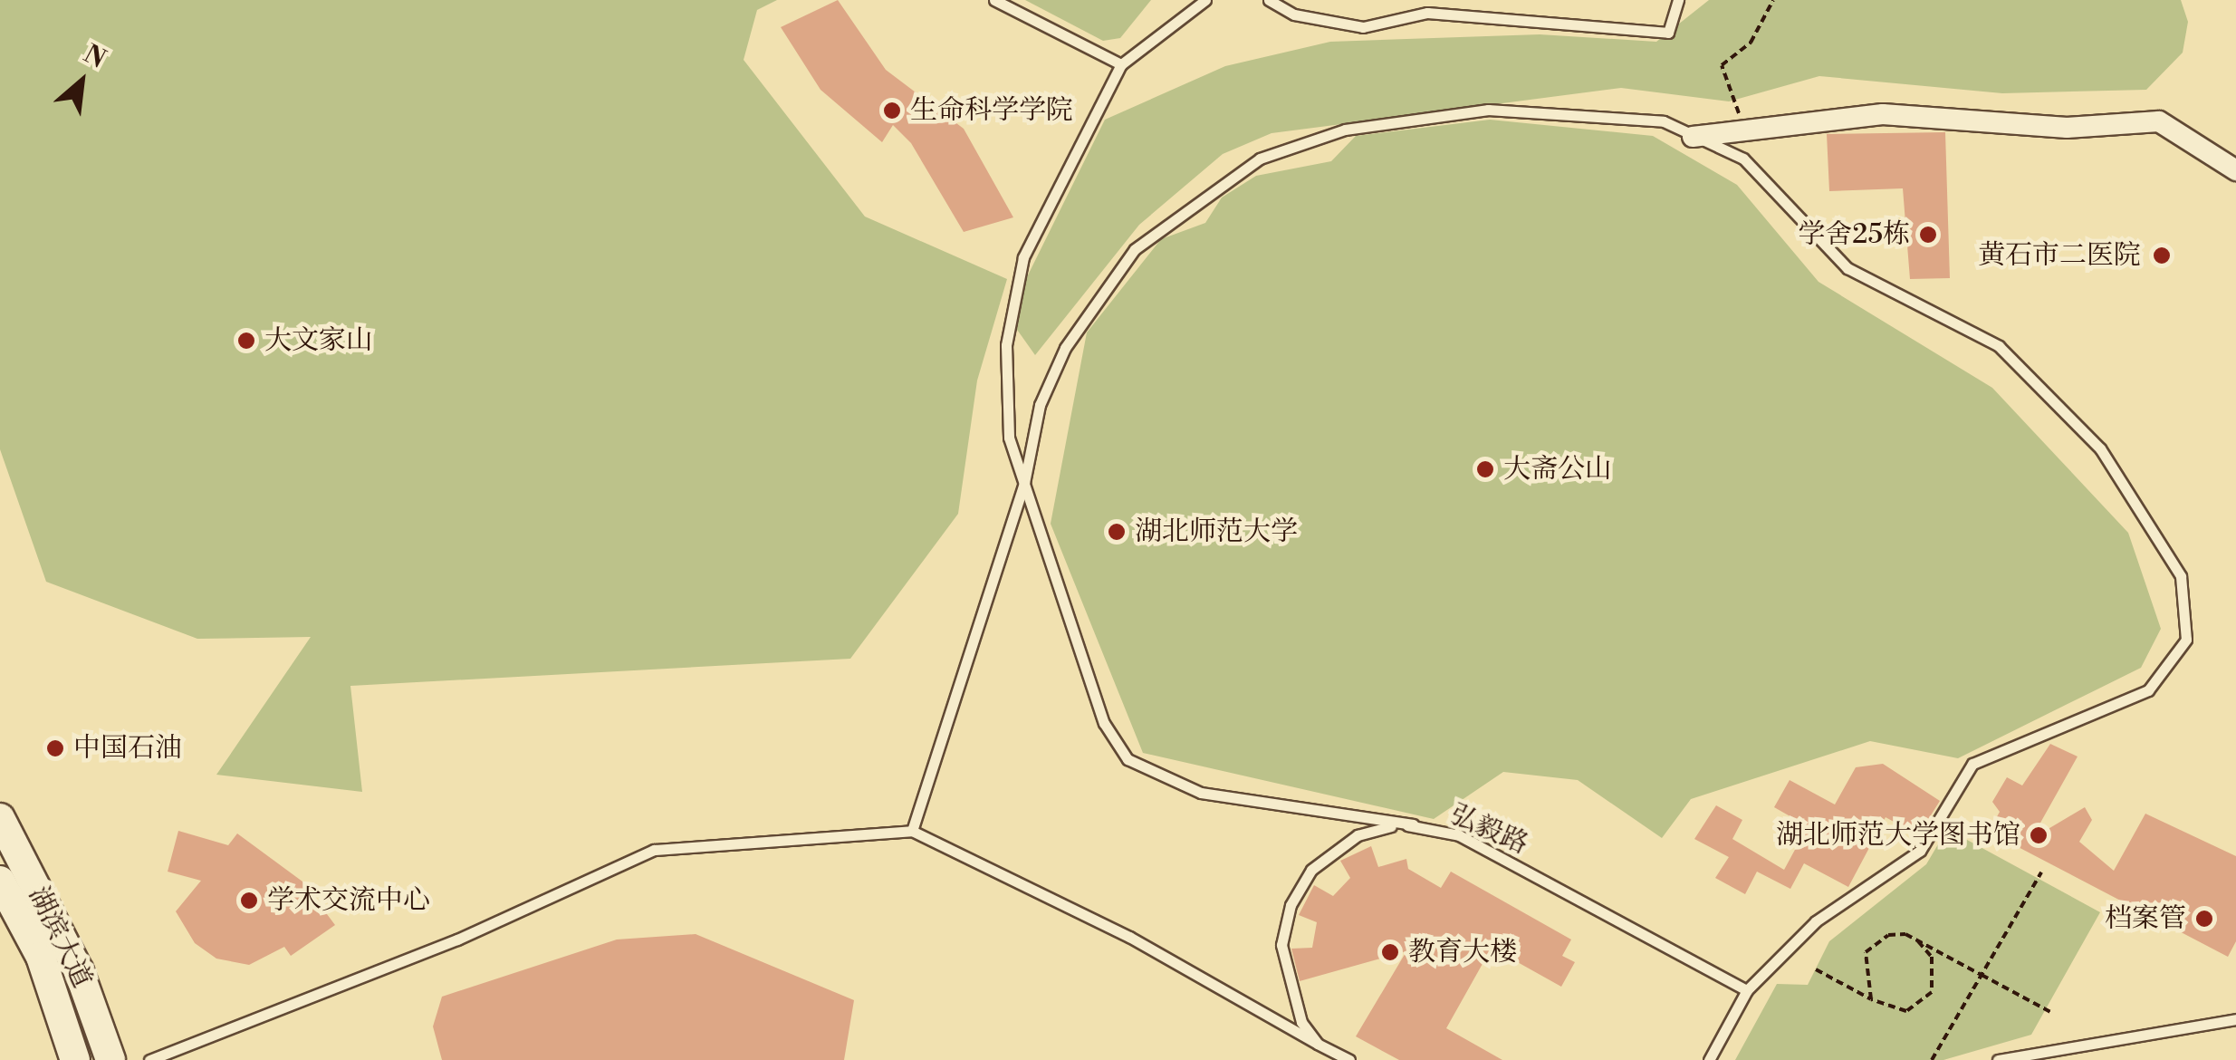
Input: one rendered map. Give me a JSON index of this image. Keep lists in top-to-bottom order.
{
  "streets": {
    "main road": ["湖滨大道"],
    "lane": ["弘毅路"]
  },
  "places": [
    "生命科学学院",
    "学舍25栋",
    "黄石市二医院",
    "大文家山",
    "大斋公山",
    "湖北师范大学",
    "中国石油",
    "湖北师范大学图书馆",
    "学术交流中心",
    "档案管",
    "教育大楼"
  ],
  "north": "top right"
}
